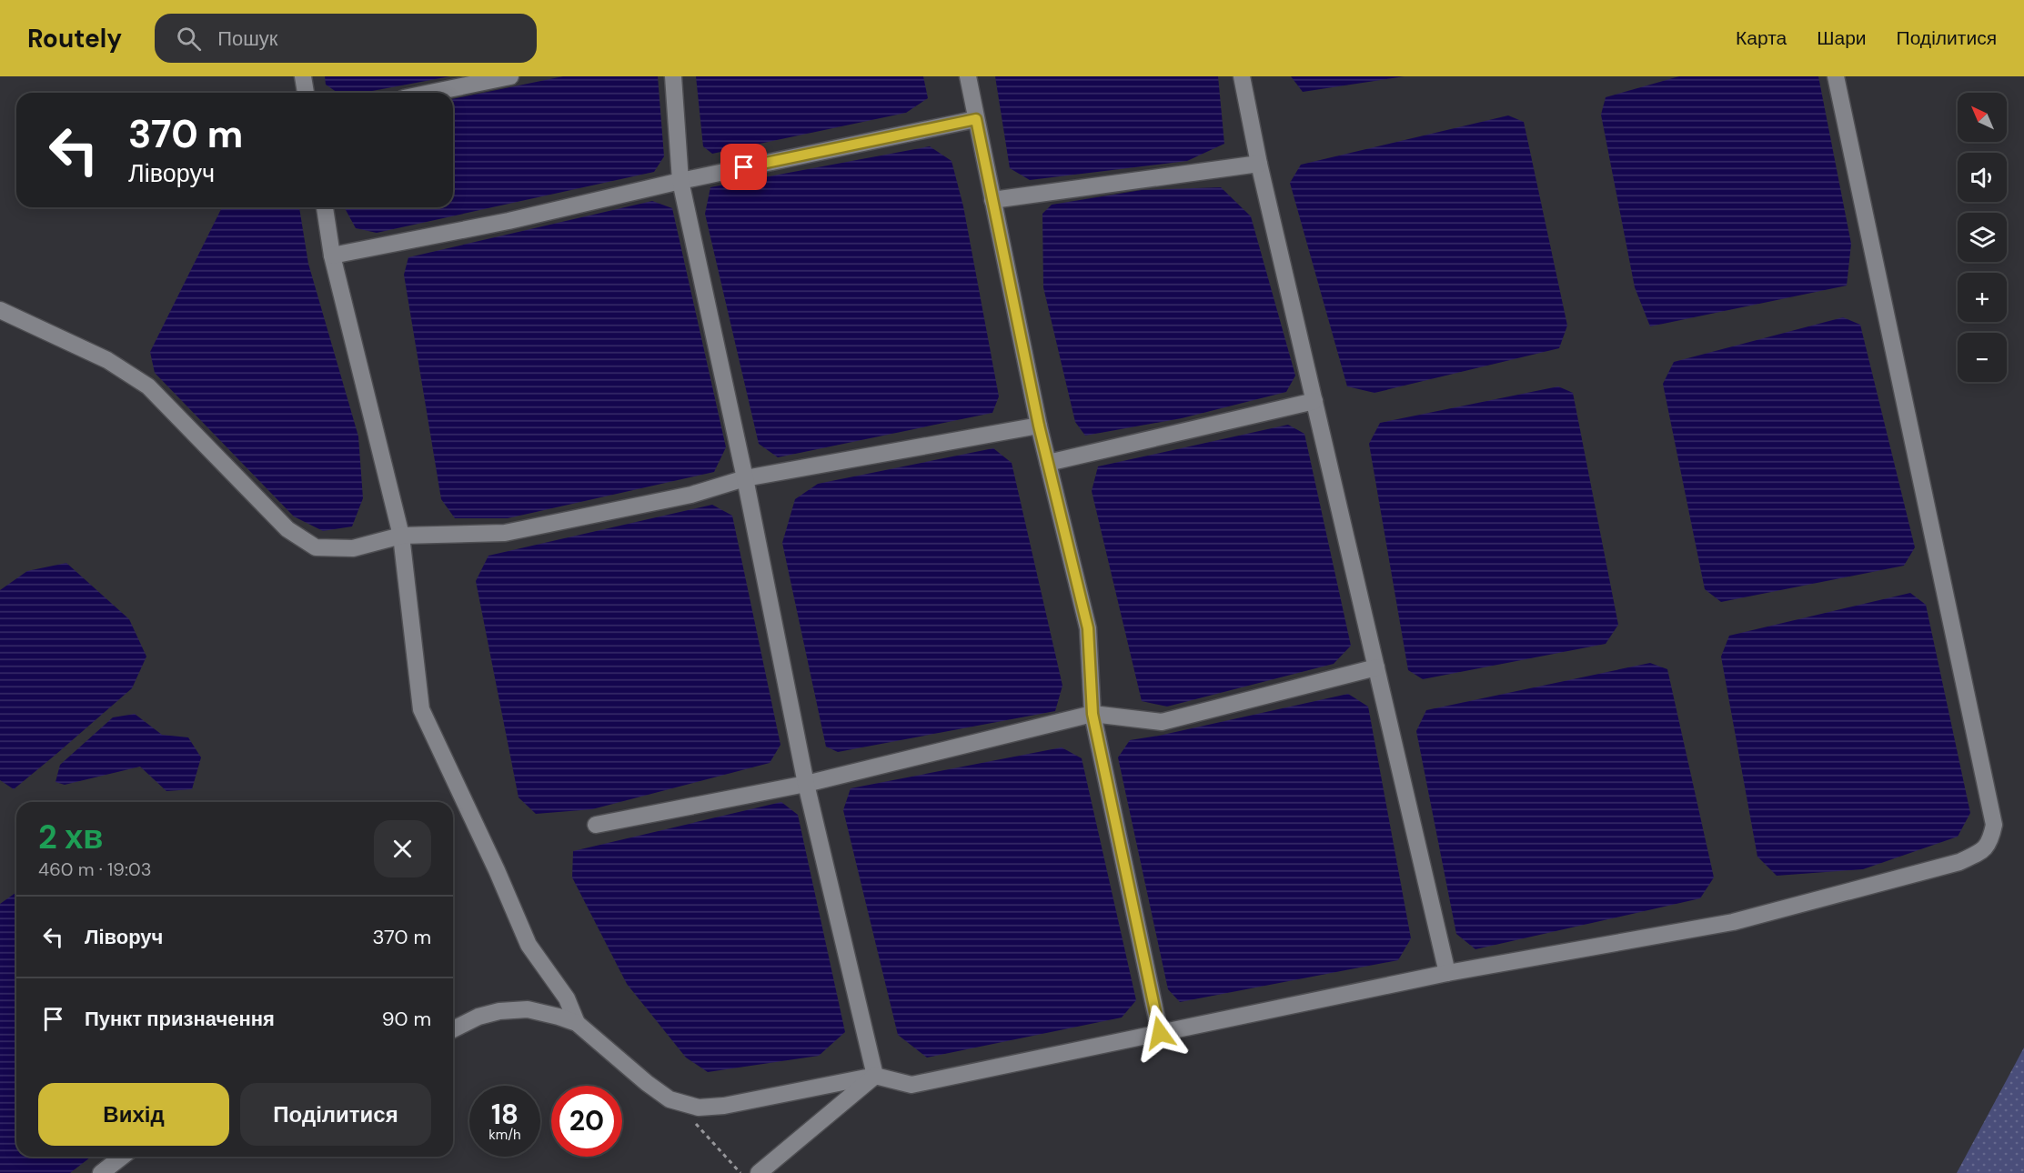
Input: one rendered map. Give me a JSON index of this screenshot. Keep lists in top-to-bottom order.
{
  "north": "top left",
  "page": {
    "header": "Routely",
    "search": "Пошук",
    "nav": ["Карта", "Шари", "Поділитися"],
    "map_buttons": ["+", "−"],
    "turn": ["370 m", "Ліворуч"],
    "heading": ["2 хв", "460 m · 19:03"],
    "list": [
      {
        "name": "Ліворуч",
        "value": "370 m"
      },
      {
        "name": "Пункт призначення",
        "value": "90 m"
      }
    ],
    "buttons": ["Вихід", "Поділитися"],
    "speed": "18 km/h",
    "limit": "20"
  }
}
